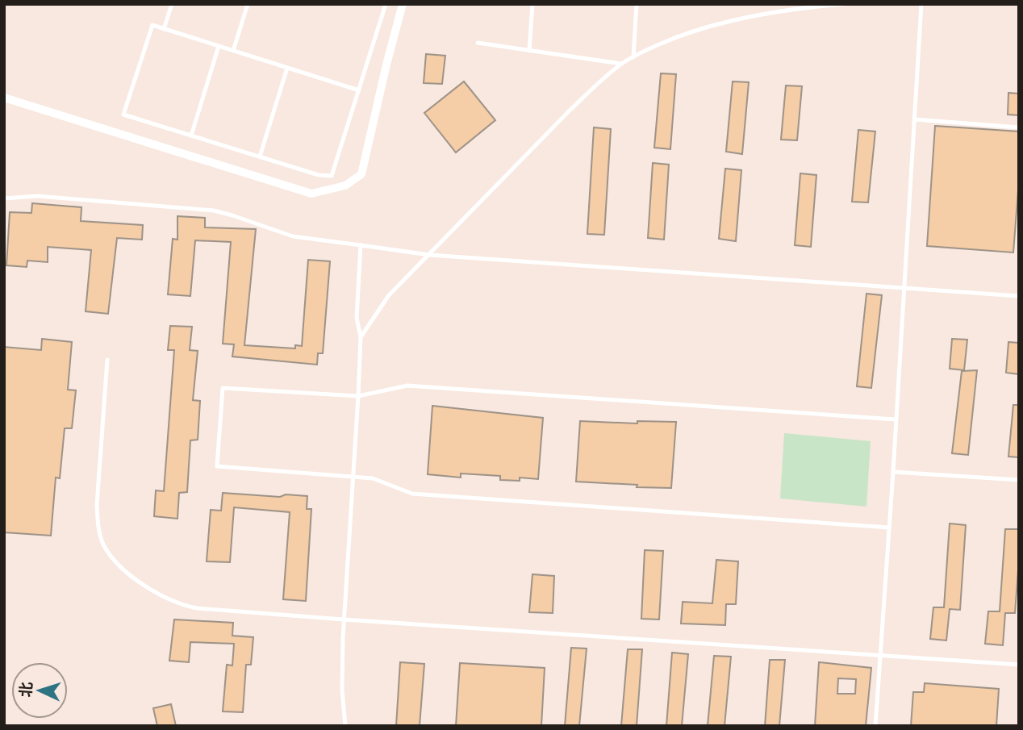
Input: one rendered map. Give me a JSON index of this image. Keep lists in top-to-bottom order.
{
  "north": "left"
}
